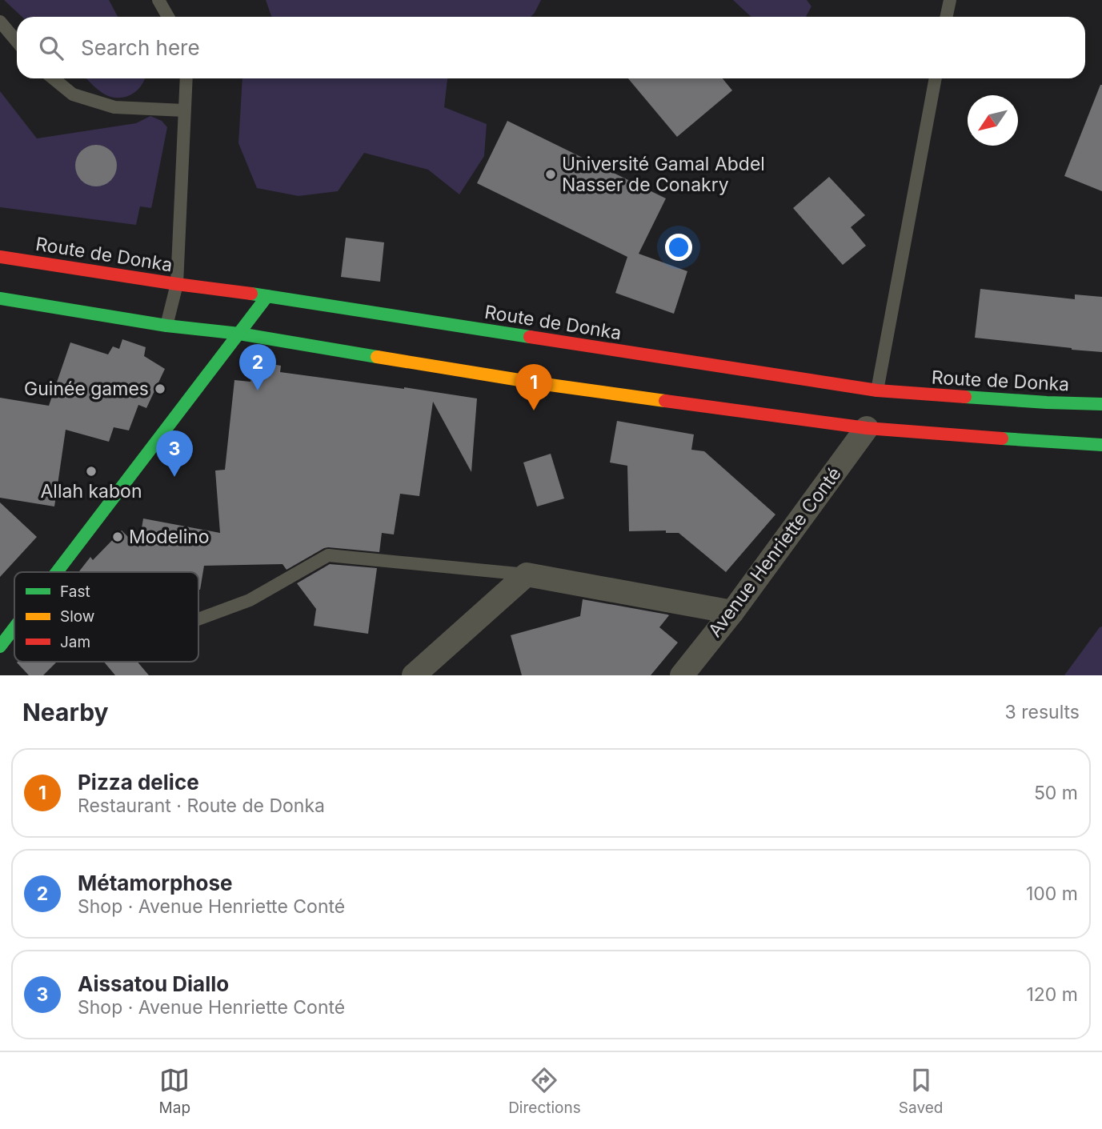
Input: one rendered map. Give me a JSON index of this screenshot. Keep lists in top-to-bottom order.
{
  "streets": {
    "main road": ["Route de Donka"],
    "street": ["Avenue Henriette Conté"]
  },
  "places": [
    "Université Gamal Abdel Nasser de Conakry",
    "Guinée games",
    "Allah kabon",
    "Modelino"
  ],
  "legend": ["Fast", "Slow", "Jam"],
  "north": "bottom left",
  "page": {
    "search": "Search here",
    "pins": ["2", "1", "3"],
    "heading": ["Nearby", "3 results"],
    "list": [
      {
        "mark": "1",
        "name": "Pizza delice",
        "note": "Restaurant · Route de Donka",
        "value": "50 m"
      },
      {
        "mark": "2",
        "name": "Métamorphose",
        "note": "Shop · Avenue Henriette Conté",
        "value": "100 m"
      },
      {
        "mark": "3",
        "name": "Aissatou Diallo",
        "note": "Shop · Avenue Henriette Conté",
        "value": "120 m"
      }
    ],
    "nav": ["Map", "Directions", "Saved"]
  }
}
